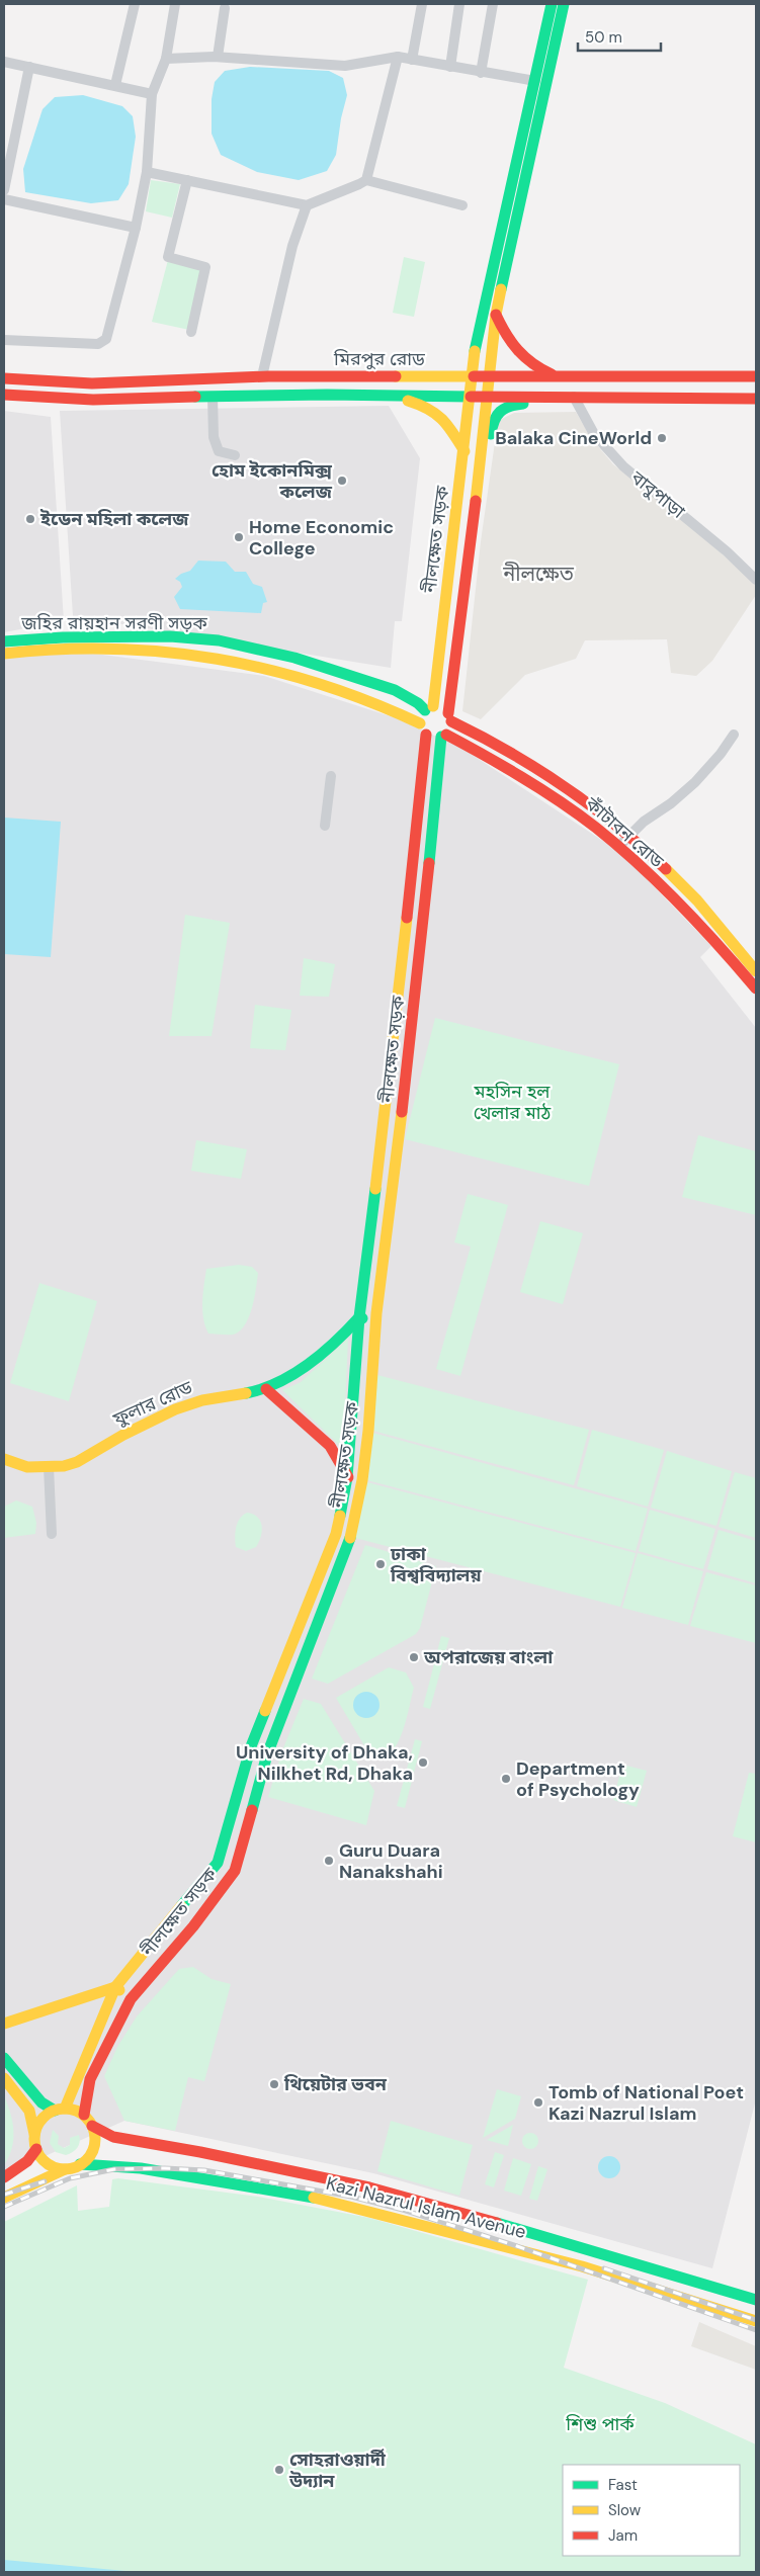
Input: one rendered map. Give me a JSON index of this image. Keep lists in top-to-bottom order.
{
  "streets": {
    "main road": [
      "মিরপুর রোড",
      "নীলক্ষেত সড়ক",
      "জহির রায়হান সরণী সড়ক",
      "কাঁটাবন রোড",
      "ফুলার রোড",
      "Kazi Nazrul Islam Avenue"
    ],
    "street": ["বাবুপাড়া"]
  },
  "crossings": [
    ["মিরপুর রোড", "বাবুপাড়া"],
    ["মিরপুর রোড", "নীলক্ষেত সড়ক"],
    ["নীলক্ষেত সড়ক", "জহির রায়হান সরণী সড়ক"],
    ["নীলক্ষেত সড়ক", "কাঁটাবন রোড"],
    ["নীলক্ষেত সড়ক", "ফুলার রোড"],
    ["নীলক্ষেত সড়ক", "Kazi Nazrul Islam Avenue"],
    ["জহির রায়হান সরণী সড়ক", "কাঁটাবন রোড"]
  ],
  "districts": ["নীলক্ষেত"],
  "parks": ["মহসিন হল খেলার মাঠ", "শিশু পার্ক"],
  "places": [
    "Balaka CineWorld",
    "হোম ইকোনমিক্স কলেজ",
    "ইডেন মহিলা কলেজ",
    "Home Economic College",
    "ঢাকা বিশ্ববিদ্যালয়",
    "অপরাজেয় বাংলা",
    "University of Dhaka, Nilkhet Rd, Dhaka",
    "Department of Psychology",
    "Guru Duara Nanakshahi",
    "থিয়েটার ভবন",
    "Tomb of National Poet Kazi Nazrul Islam",
    "সোহরাওয়ার্দী উদ্যান"
  ],
  "legend": ["Fast", "Slow", "Jam"],
  "scale_bar": "50 m"
}
